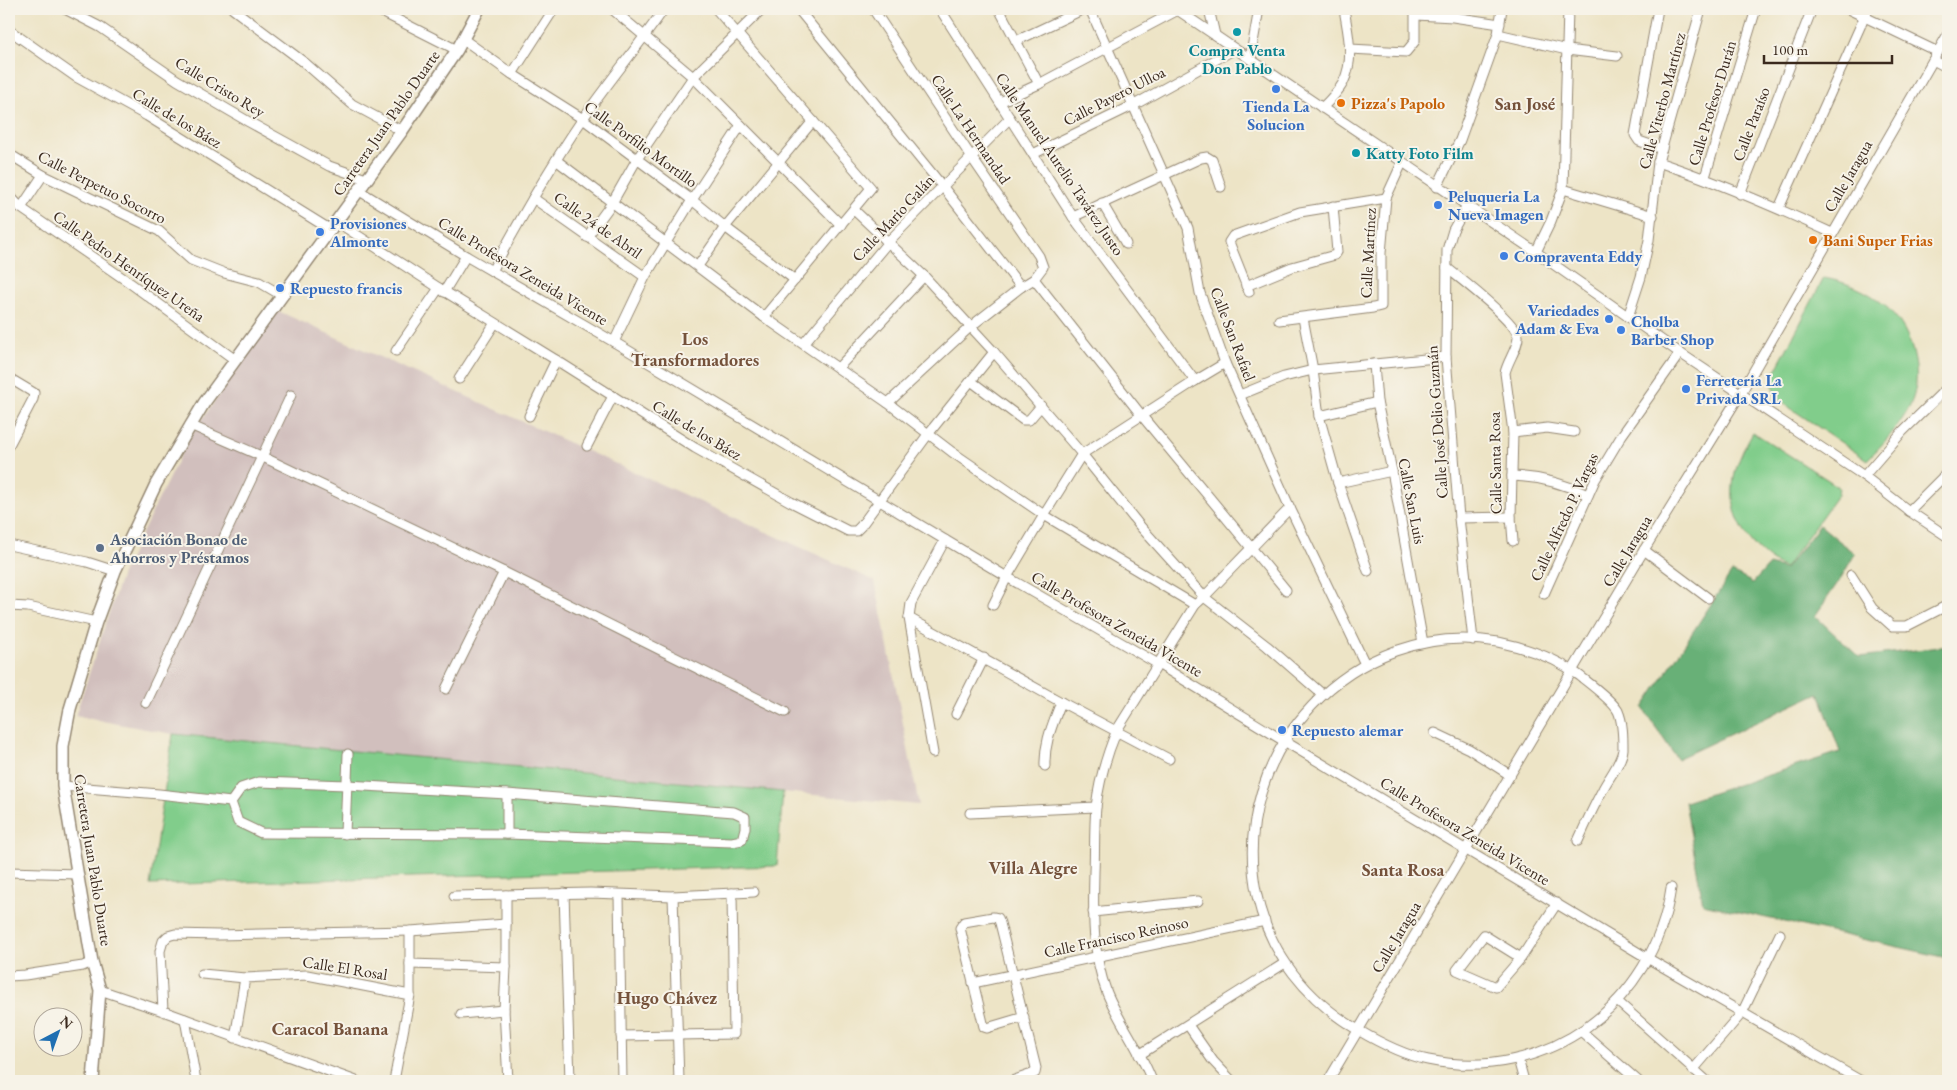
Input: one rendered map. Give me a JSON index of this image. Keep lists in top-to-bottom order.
{
  "streets": {
    "main road": ["Carretera Juan Pablo Duarte"],
    "street": [
      "Calle Cristo Rey",
      "Calle Payero Ulloa",
      "Calle Viterbo Martínez",
      "Calle Profesor Durán",
      "Calle de los Báez",
      "Calle Paraíso",
      "Calle La Hermandad",
      "Calle Porfilio Mortillo",
      "Calle Manuel Aurelio Tavárez Justo",
      "Calle Jaragua",
      "Calle Perpetuo Socorro",
      "Calle Mario Galán",
      "Calle 24 de Abril",
      "Calle Martínez",
      "Calle Pedro Henríquez Ureña",
      "Calle Profesora Zeneida Vicente",
      "Calle San Rafael",
      "Calle José Delio Guzmán",
      "Calle Santa Rosa",
      "Calle San Luis",
      "Calle Alfredo P. Vargas",
      "Calle Francisco Reinoso",
      "Calle El Rosal"
    ]
  },
  "crossings": [
    ["Calle Cristo Rey", "Carretera Juan Pablo Duarte"],
    ["Calle Payero Ulloa", "Calle Manuel Aurelio Tavárez Justo"],
    ["Calle Payero Ulloa", "Calle San Rafael"],
    ["Calle de los Báez", "Carretera Juan Pablo Duarte"],
    ["Calle de los Báez", "Calle Profesora Zeneida Vicente"],
    ["Carretera Juan Pablo Duarte", "Calle Porfilio Mortillo"],
    ["Carretera Juan Pablo Duarte", "Calle Perpetuo Socorro"],
    ["Carretera Juan Pablo Duarte", "Calle Pedro Henríquez Ureña"],
    ["Carretera Juan Pablo Duarte", "Calle Profesora Zeneida Vicente"],
    ["Calle La Hermandad", "Calle Mario Galán"],
    ["Calle Manuel Aurelio Tavárez Justo", "Calle Mario Galán"],
    ["Calle Jaragua", "Calle Profesora Zeneida Vicente"],
    ["Calle José Delio Guzmán", "Calle Santa Rosa"]
  ],
  "districts": [
    "San José",
    "Los Transformadores",
    "Villa Alegre",
    "Santa Rosa",
    "Hugo Chávez",
    "Caracol Banana"
  ],
  "places": [
    "Compra Venta Don Pablo",
    "Tienda La Solucion",
    "Pizza's Papolo",
    "Katty Foto Film",
    "Peluqueria La Nueva Imagen",
    "Provisiones Almonte",
    "Bani Super Frias",
    "Compraventa Eddy",
    "Repuesto francis",
    "Variedades Adam & Eva",
    "Cholba Barber Shop",
    "Ferreteria La Privada SRL",
    "Asociación Bonao de Ahorros y Préstamos",
    "Repuesto alemar"
  ],
  "scale_bar": "100 m",
  "north": "top right"
}
